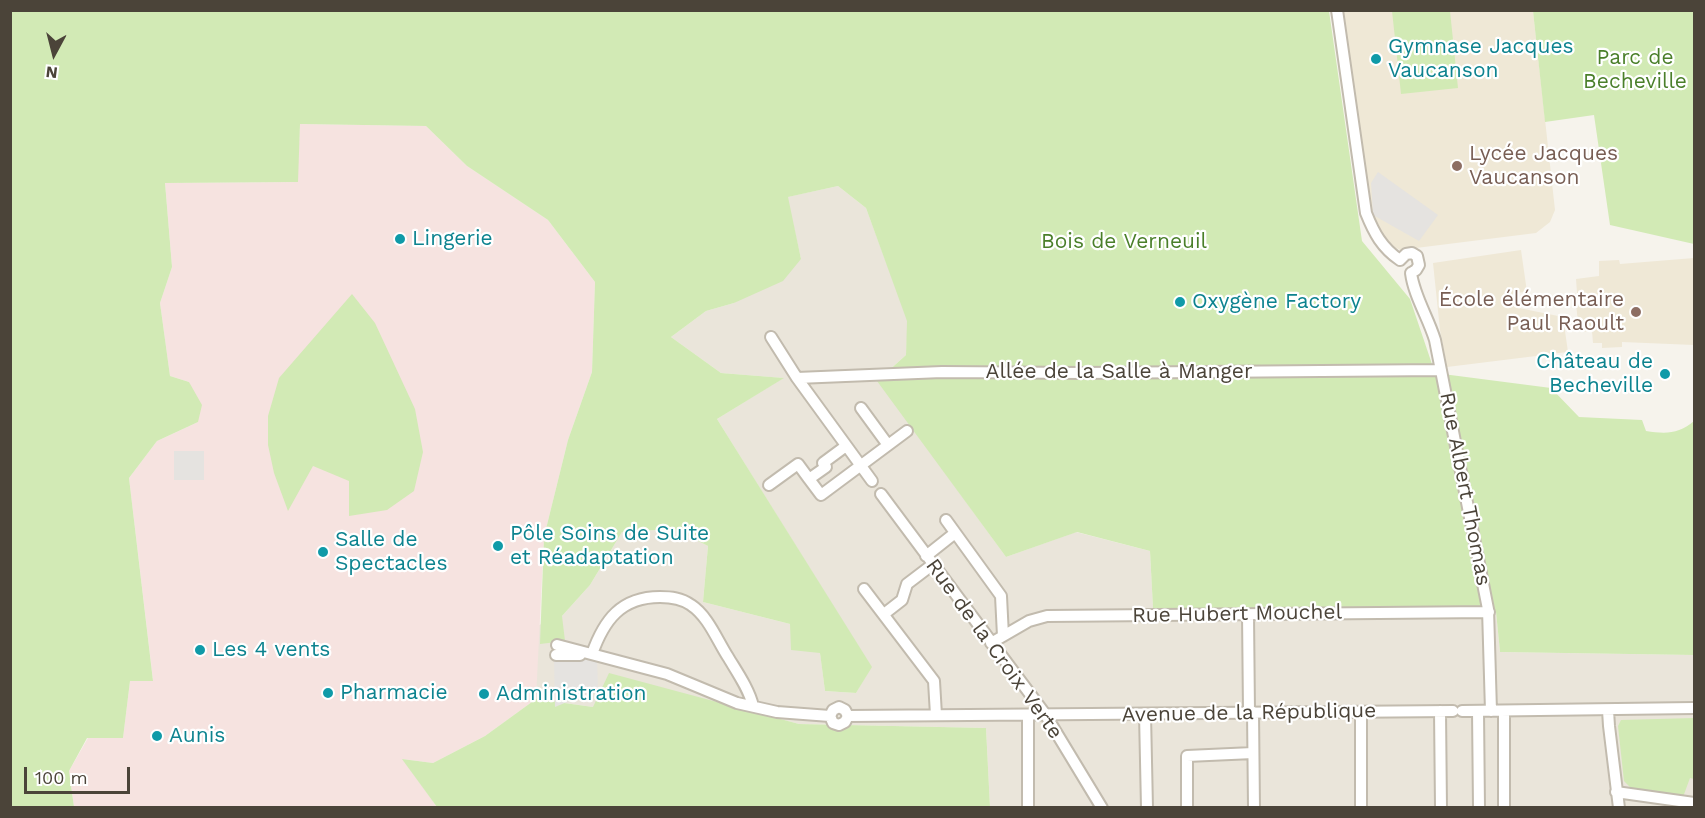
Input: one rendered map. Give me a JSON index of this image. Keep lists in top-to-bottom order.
{
  "streets": {
    "street": [
      "Allée de la Salle à Manger",
      "Rue Albert Thomas",
      "Rue Hubert Mouchel",
      "Rue de la Croix Verte",
      "Avenue de la République"
    ]
  },
  "crossings": [
    ["Allée de la Salle à Manger", "Rue Albert Thomas"],
    ["Rue Albert Thomas", "Rue Hubert Mouchel"],
    ["Rue Albert Thomas", "Avenue de la République"],
    ["Rue Hubert Mouchel", "Rue de la Croix Verte"],
    ["Rue de la Croix Verte", "Avenue de la République"]
  ],
  "parks": ["Parc de Becheville", "Bois de Verneuil"],
  "places": [
    "Gymnase Jacques Vaucanson",
    "Lycée Jacques Vaucanson",
    "Lingerie",
    "Oxygène Factory",
    "École élémentaire Paul Raoult",
    "Château de Becheville",
    "Pôle Soins de Suite et Réadaptation",
    "Salle de Spectacles",
    "Les 4 vents",
    "Pharmacie",
    "Administration",
    "Aunis"
  ],
  "scale_bar": "100 m",
  "north": "bottom"
}
